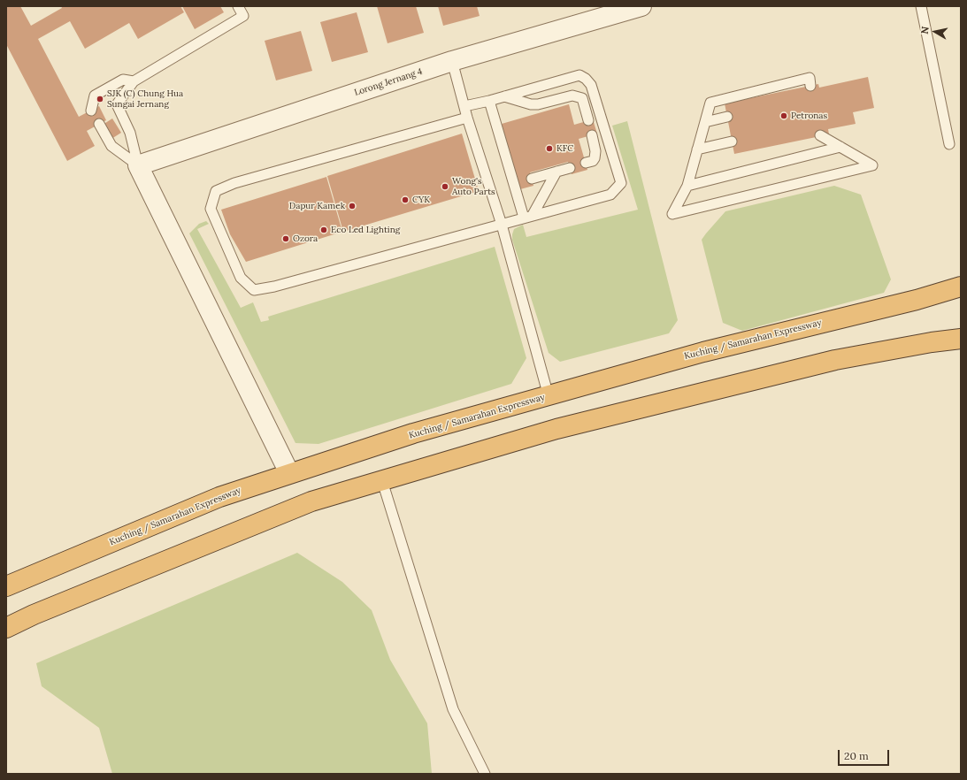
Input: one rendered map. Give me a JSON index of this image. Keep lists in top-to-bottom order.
{
  "streets": {
    "highway": ["Kuching / Samarahan Expressway"],
    "street": ["Lorong Jernang 4"]
  },
  "places": [
    "SJK (C) Chung Hua Sungai Jernang",
    "Petronas",
    "KFC",
    "Wong's Auto Parts",
    "CYK",
    "Dapur Kamek",
    "Eco Led Lighting",
    "Ozora"
  ],
  "scale_bar": "20 m",
  "north": "left"
}
